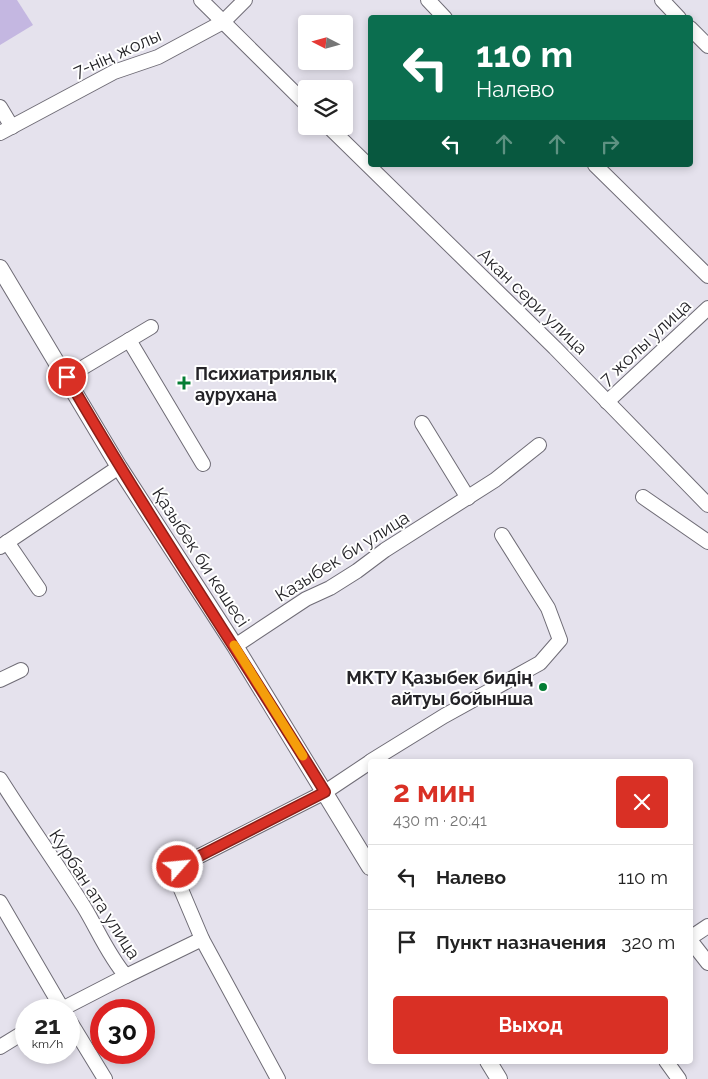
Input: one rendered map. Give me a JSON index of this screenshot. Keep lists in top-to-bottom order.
{
  "streets": {
    "main road": ["Қазыбек би көшесі"],
    "street": [
      "7-нің жолы",
      "Акан сери улица",
      "7 жолы улица",
      "Казыбек би улица",
      "Курбан ата улица"
    ]
  },
  "crossings": [
    ["Акан сери улица", "7 жолы улица"],
    ["Казыбек би улица", "Қазыбек би көшесі"]
  ],
  "places": {
    "health": ["Психиатриялық аурухана"],
    "other": ["МКТУ Қазыбек бидің айтуы бойынша"]
  },
  "north": "left",
  "page": {
    "turn": ["110 m", "Налево"],
    "heading": ["2 мин", "430 m · 20:41"],
    "list": [
      {
        "name": "Налево",
        "value": "110 m"
      },
      {
        "name": "Пункт назначения",
        "value": "320 m"
      }
    ],
    "buttons": "Выход",
    "speed": "21 km/h",
    "limit": "30"
  }
}
